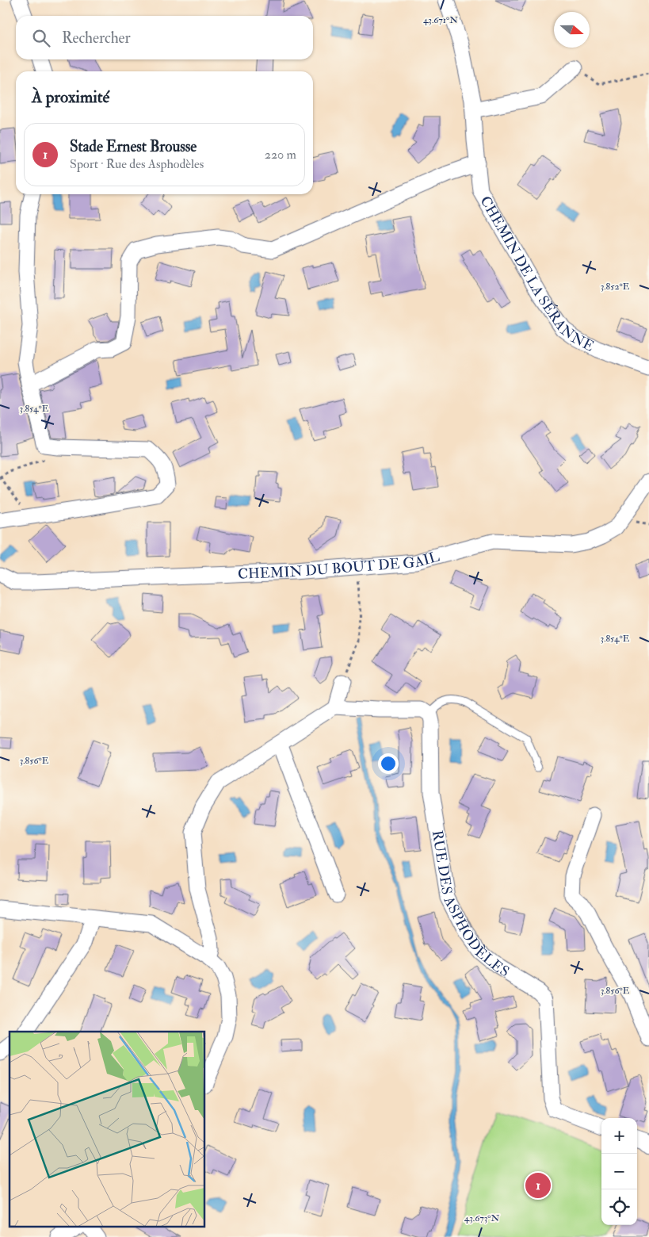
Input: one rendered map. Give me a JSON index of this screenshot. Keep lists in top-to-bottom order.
{
  "streets": {
    "street": ["CHEMIN DE LA SÉRANNE", "CHEMIN DU BOUT DE GAIL", "RUE DES ASPHODÈLES"]
  },
  "north": "right",
  "page": {
    "search": "Rechercher",
    "heading": "À proximité",
    "list": [
      {
        "mark": "1",
        "name": "Stade Ernest Brousse",
        "note": "Sport · Rue des Asphodèles",
        "value": "220 m"
      }
    ],
    "map_buttons": ["+", "−"],
    "pins": "1"
  },
  "coordinates": [
    "43.671°N",
    "3.852°E",
    "3.854°E",
    "3.856°E",
    "43.673°N"
  ]
}
